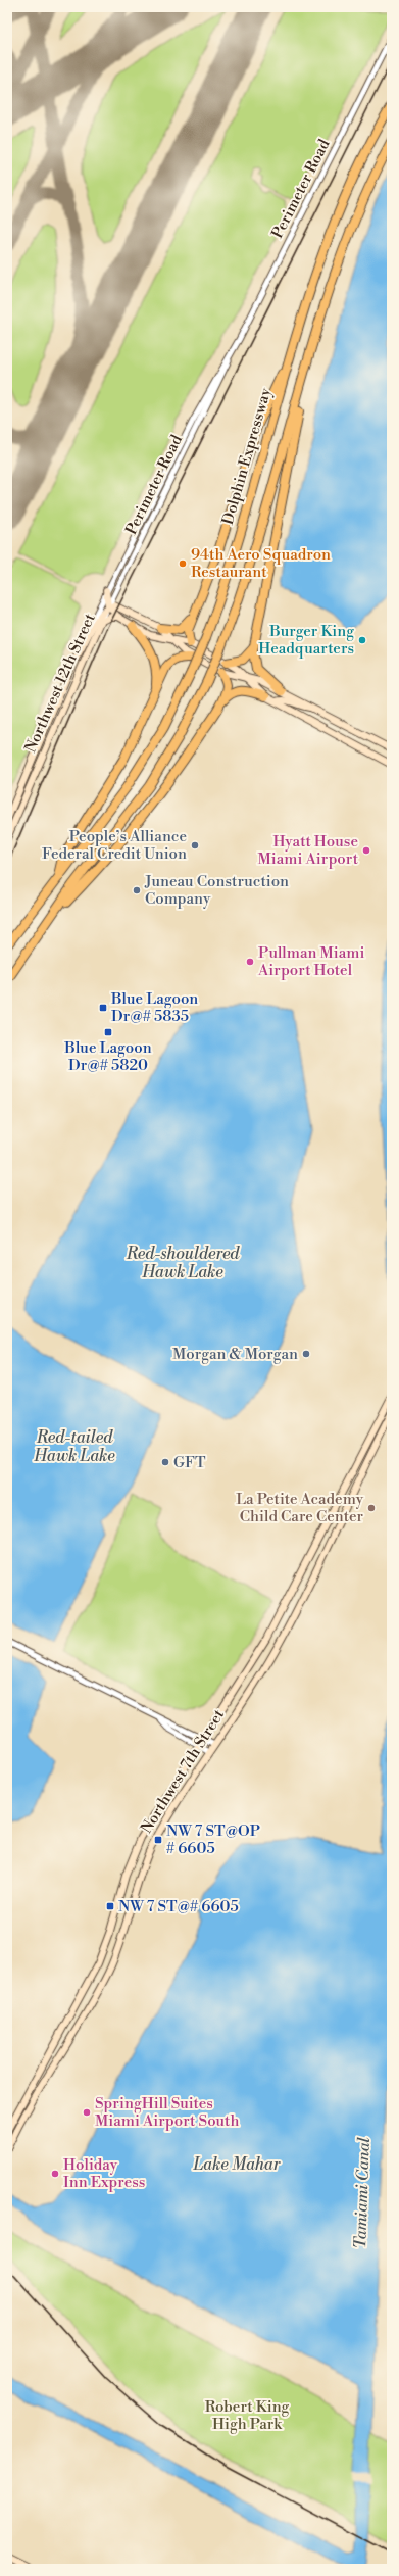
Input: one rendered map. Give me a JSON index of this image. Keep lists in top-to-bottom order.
{
  "streets": {
    "highway": ["Dolphin Expressway"],
    "main road": ["Northwest 12th Street", "Northwest 7th Street"],
    "street": ["Perimeter Road"]
  },
  "crossings": [
    ["Perimeter Road", "Northwest 12th Street"]
  ],
  "water": [
    "Red-shouldered Hawk Lake",
    "Red-tailed Hawk Lake",
    "Lake Mahar",
    "Tamiami Canal"
  ],
  "parks": ["Robert King High Park"],
  "places": {
    "other": [
      "94th Aero Squadron Restaurant",
      "Burger King Headquarters",
      "People’s Alliance Federal Credit Union",
      "Hyatt House Miami Airport",
      "Juneau Construction Company",
      "Pullman Miami Airport Hotel",
      "Morgan & Morgan",
      "GFT",
      "La Petite Academy Child Care Center",
      "SpringHill Suites Miami Airport South",
      "Holiday Inn Express"
    ],
    "transit": [
      "Blue Lagoon Dr@# 5835",
      "Blue Lagoon Dr@# 5820",
      "NW 7 ST@OP # 6605",
      "NW 7 ST@# 6605"
    ]
  }
}
